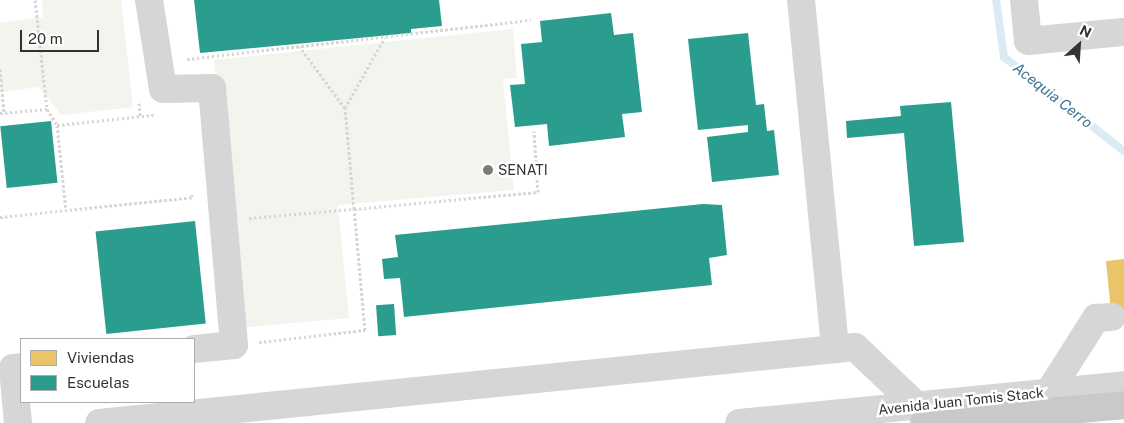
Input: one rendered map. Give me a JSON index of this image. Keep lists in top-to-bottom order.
{
  "streets": {
    "main road": ["Avenida Juan Tomis Stack"]
  },
  "water": ["Acequia Cerro"],
  "places": ["SENATI"],
  "legend": ["Viviendas", "Escuelas"],
  "scale_bar": "20 m",
  "north": "top right"
}
